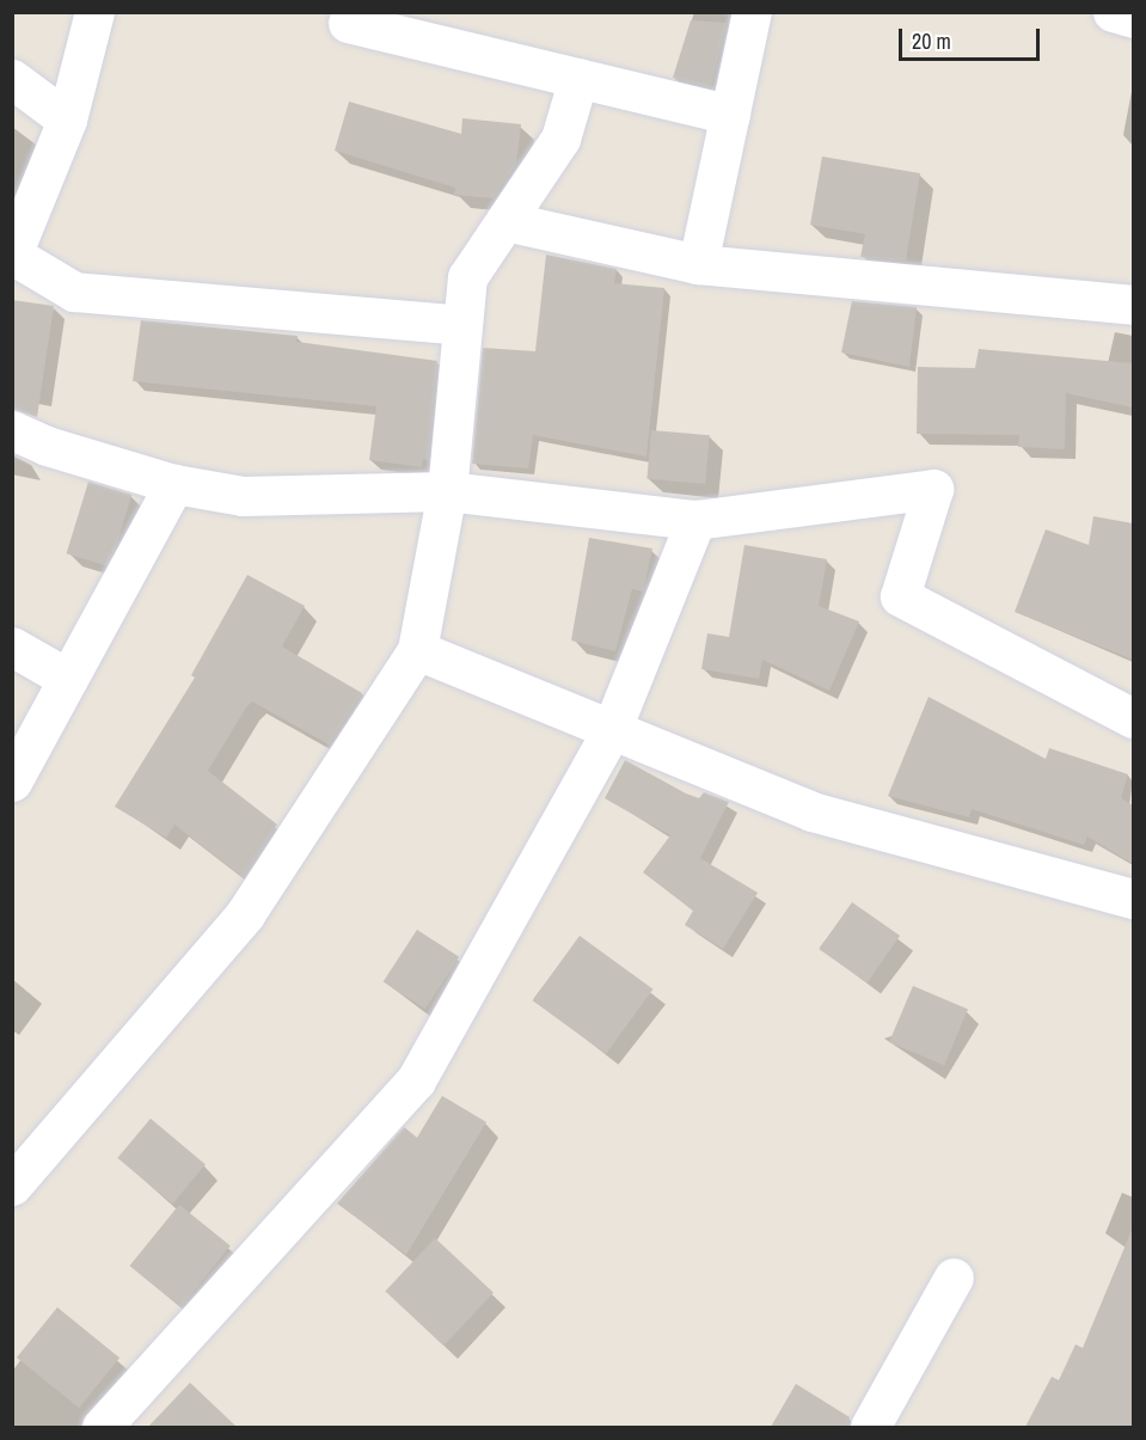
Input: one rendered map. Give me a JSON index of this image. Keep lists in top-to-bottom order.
{
  "scale_bar": "20 m"
}
